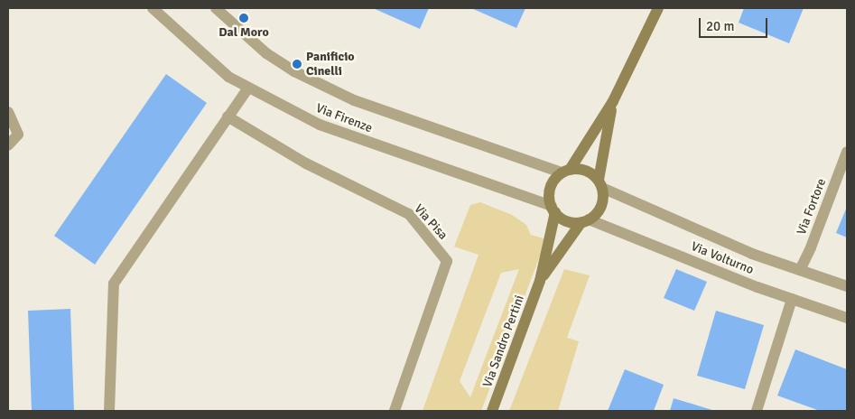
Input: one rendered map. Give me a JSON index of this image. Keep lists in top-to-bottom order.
{
  "streets": {
    "main road": ["Via Sandro Pertini"],
    "street": [
      "Via Firenze",
      "Via Fortore",
      "Via Pisa",
      "Via Volturno"
    ]
  },
  "crossings": [
    ["Via Firenze", "Via Volturno"],
    ["Via Firenze", "Via Sandro Pertini"],
    ["Via Fortore", "Via Volturno"],
    ["Via Volturno", "Via Sandro Pertini"]
  ],
  "places": ["Dal Moro", "Panificio Cinelli"],
  "scale_bar": "20 m"
}
